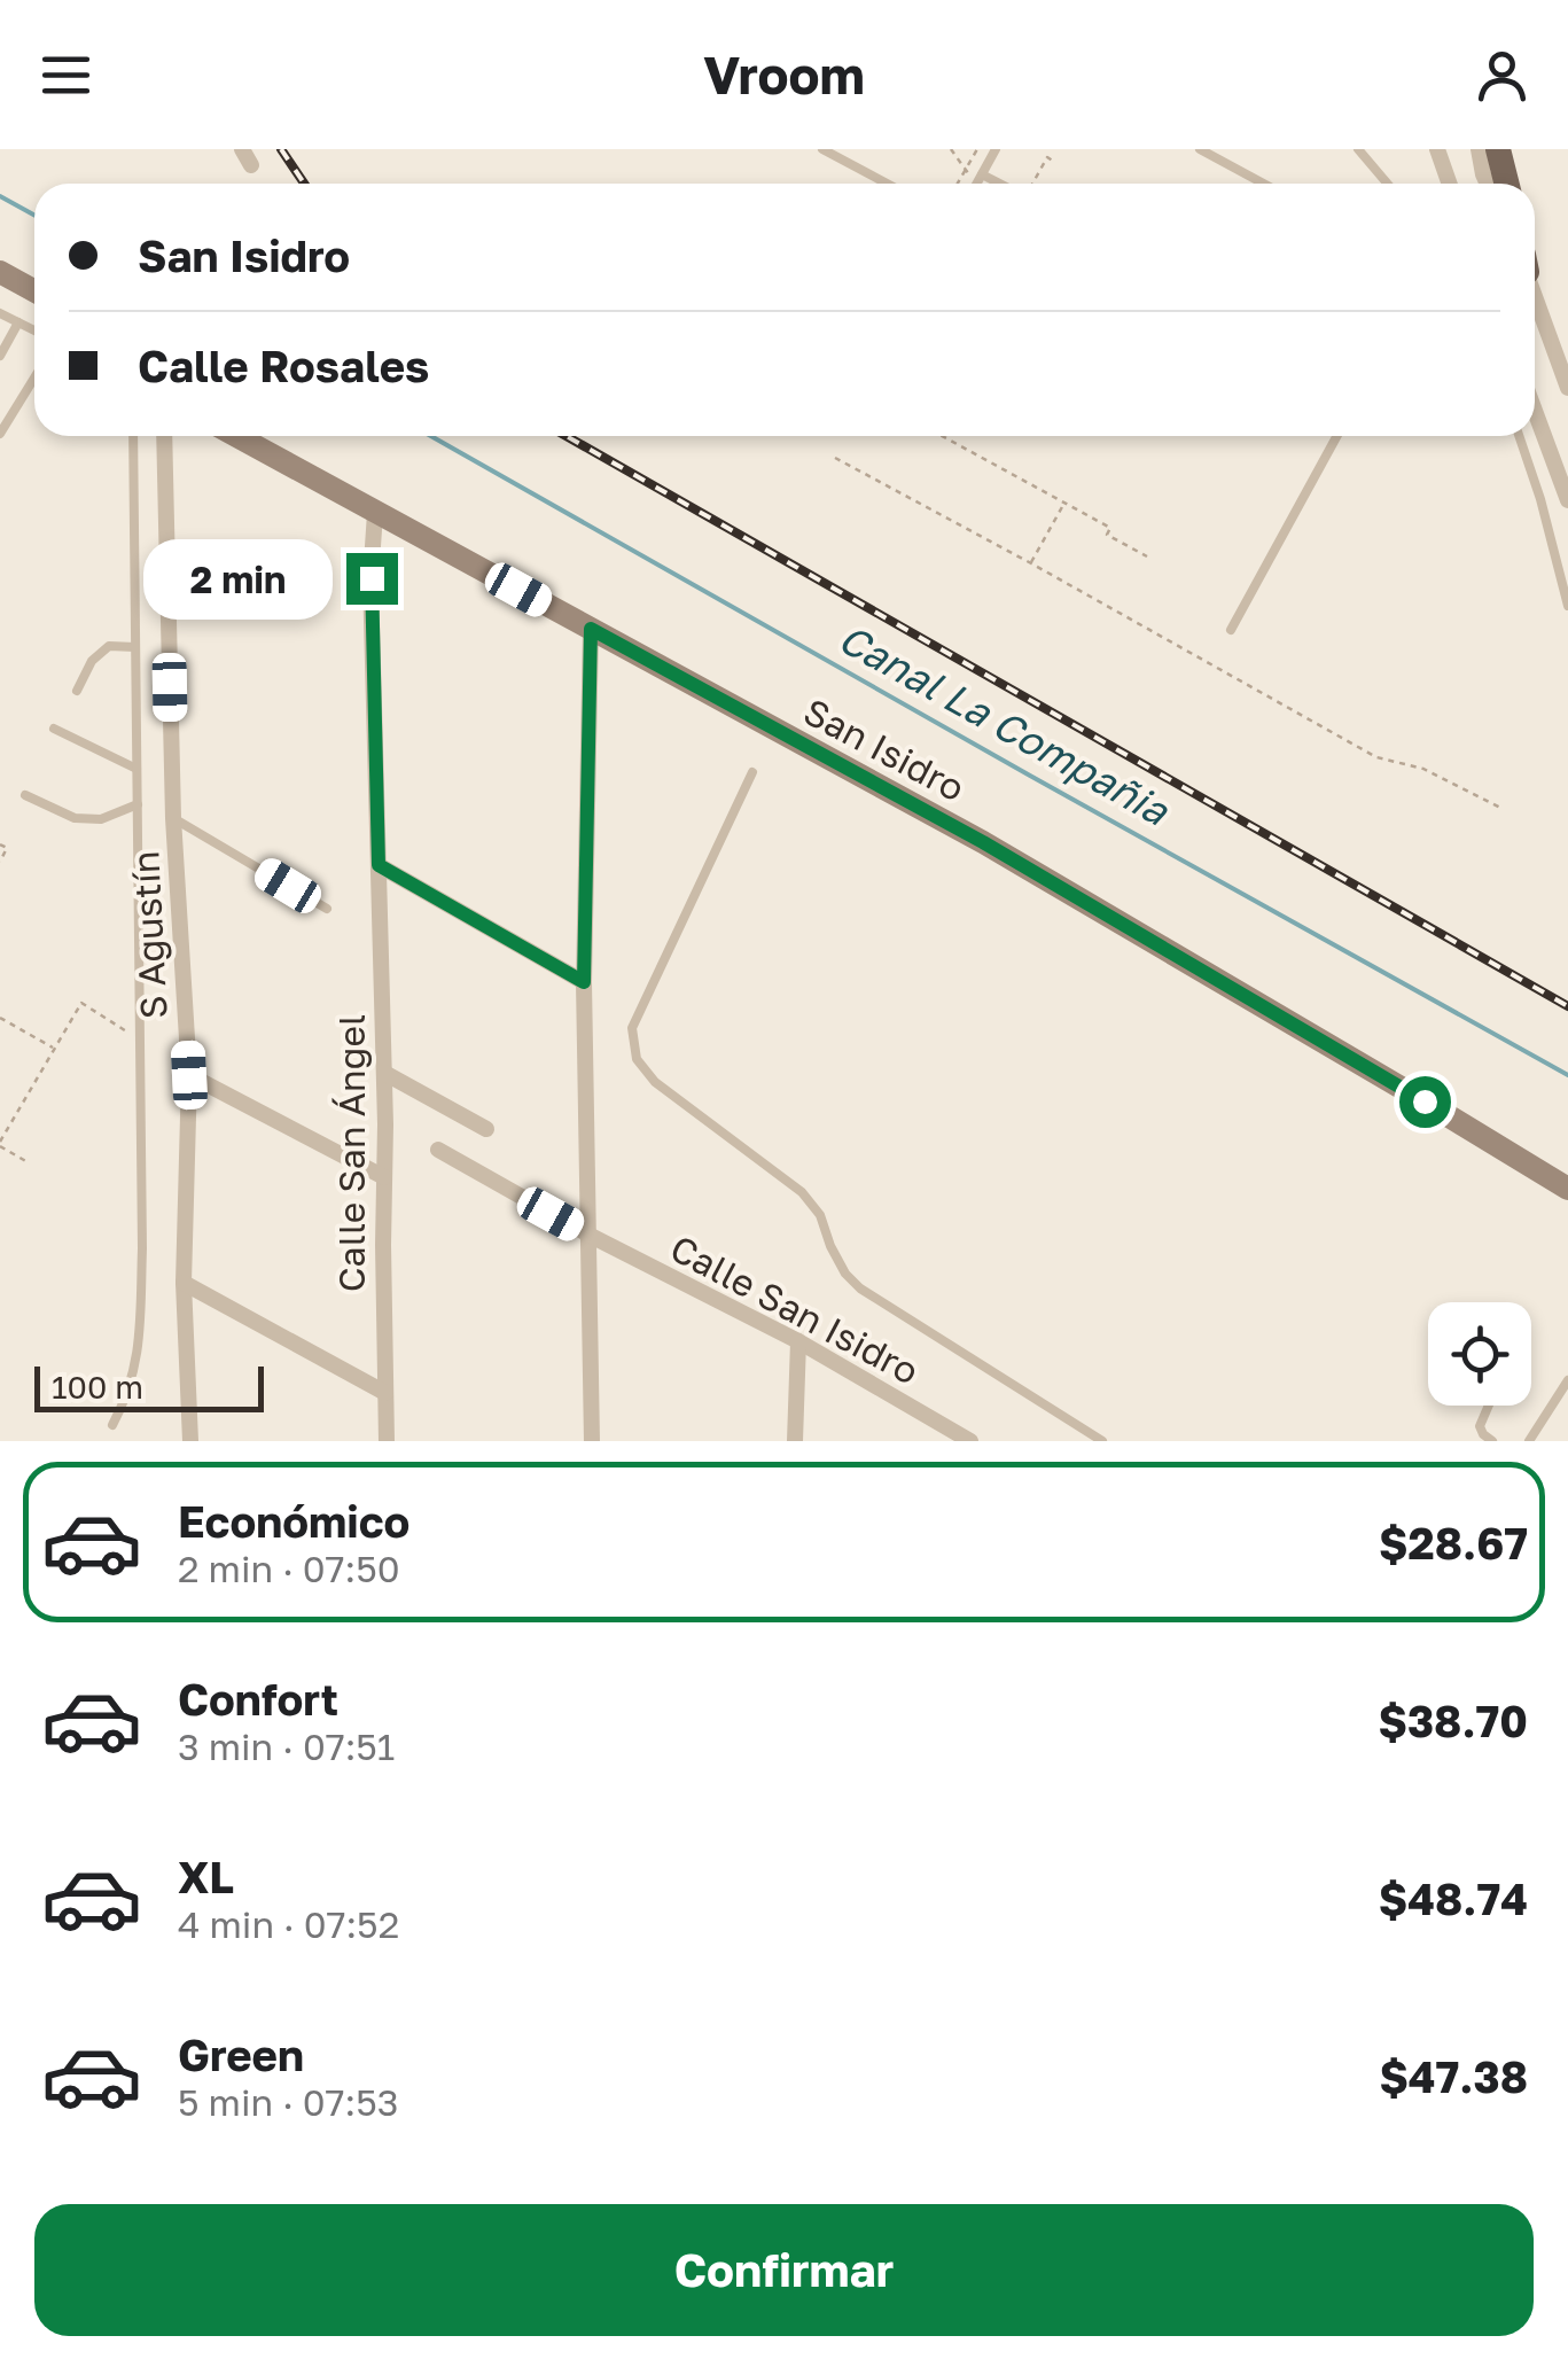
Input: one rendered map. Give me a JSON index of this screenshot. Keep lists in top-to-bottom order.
{
  "streets": {
    "main road": ["San Isidro"],
    "street": ["S Agustín", "Calle San Ángel", "Calle San Isidro"]
  },
  "crossings": [
    ["San Isidro", "Calle San Ángel"]
  ],
  "water": ["Canal La Compañia"],
  "scale_bar": "100 m",
  "page": {
    "header": "Vroom",
    "banner": ["San Isidro", "Calle Rosales"],
    "bubble": "2 min",
    "scale": "100 m",
    "list": [
      {
        "name": "Económico",
        "note": "2 min · 07:50",
        "value": "$28.67"
      },
      {
        "name": "Confort",
        "note": "3 min · 07:51",
        "value": "$38.70"
      },
      {
        "name": "XL",
        "note": "4 min · 07:52",
        "value": "$48.74"
      },
      {
        "name": "Green",
        "note": "5 min · 07:53",
        "value": "$47.38"
      }
    ],
    "buttons": "Confirmar"
  }
}
